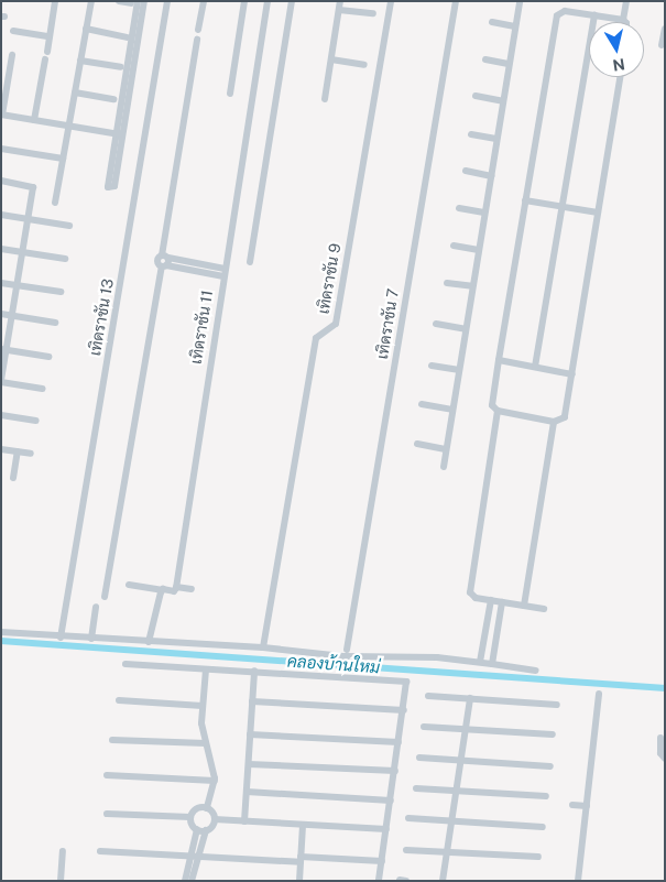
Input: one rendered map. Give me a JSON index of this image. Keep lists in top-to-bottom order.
{
  "streets": {
    "street": [
      "เทิดราชัน 9",
      "เทิดราชัน 13",
      "เทิดราชัน 7",
      "เทิดราชัน 11"
    ]
  },
  "water": ["คลองบ้านใหม่"],
  "north": "bottom"
}
